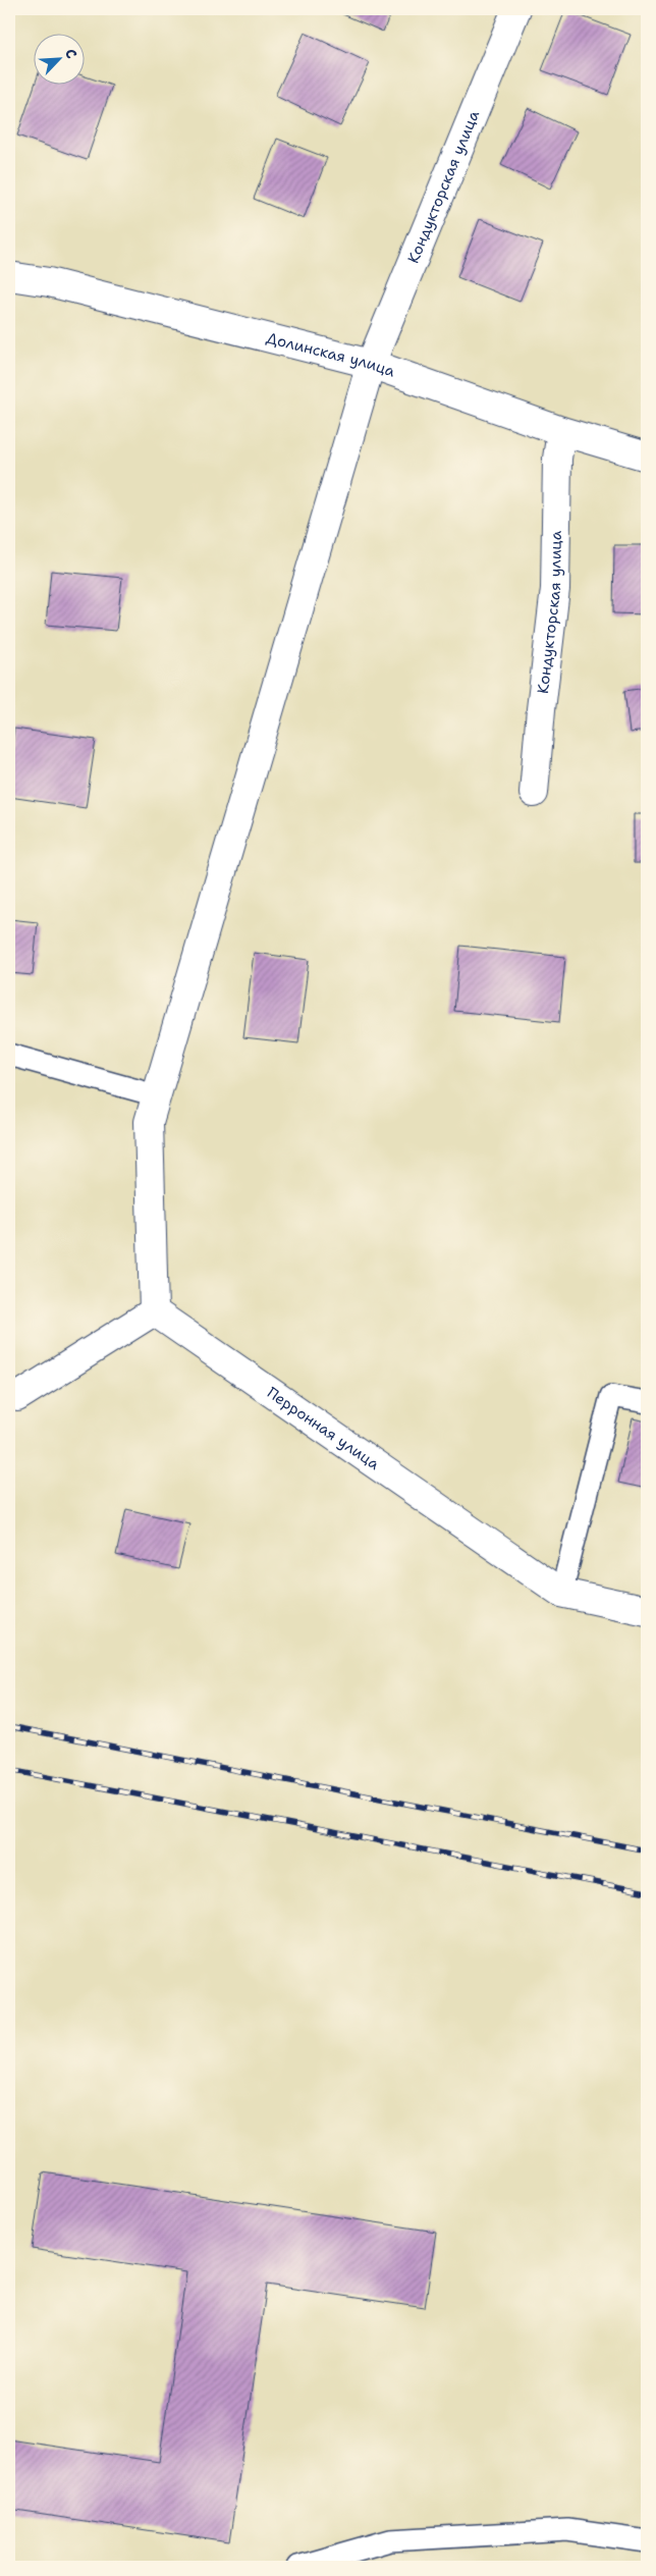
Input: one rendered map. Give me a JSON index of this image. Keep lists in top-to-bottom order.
{
  "streets": {
    "street": ["Кондукторская улица", "Долинская улица", "Перронная улица"]
  },
  "crossings": [
    ["Кондукторская улица", "Долинская улица"],
    ["Кондукторская улица", "Перронная улица"]
  ],
  "north": "top right"
}
